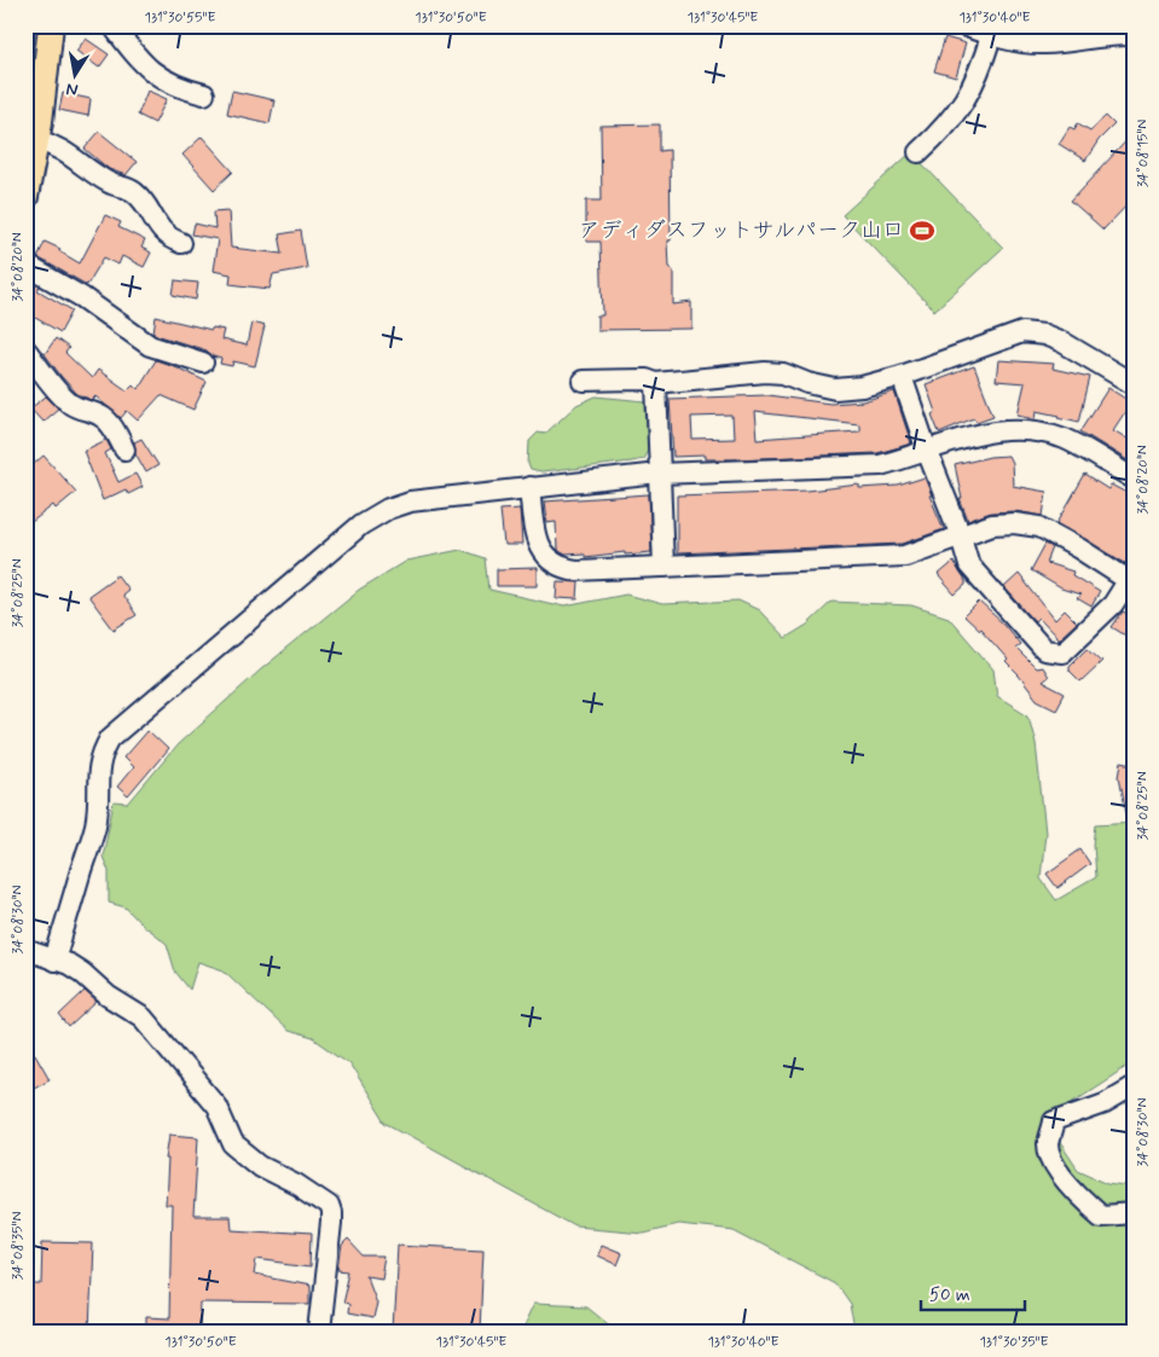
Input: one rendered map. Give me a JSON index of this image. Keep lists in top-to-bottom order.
{
  "places": {
    "sports": ["アディダスフットサルパーク山口"]
  },
  "scale_bar": "50 m",
  "north": "bottom",
  "coordinates": [
    "131°30'55\"E",
    "131°30'50\"E",
    "131°30'45\"E",
    "131°30'40\"E",
    "34°08'15\"N",
    "34°08'20\"N",
    "34°08'25\"N",
    "34°08'30\"N",
    "34°08'35\"N",
    "131°30'35\"E"
  ]
}
